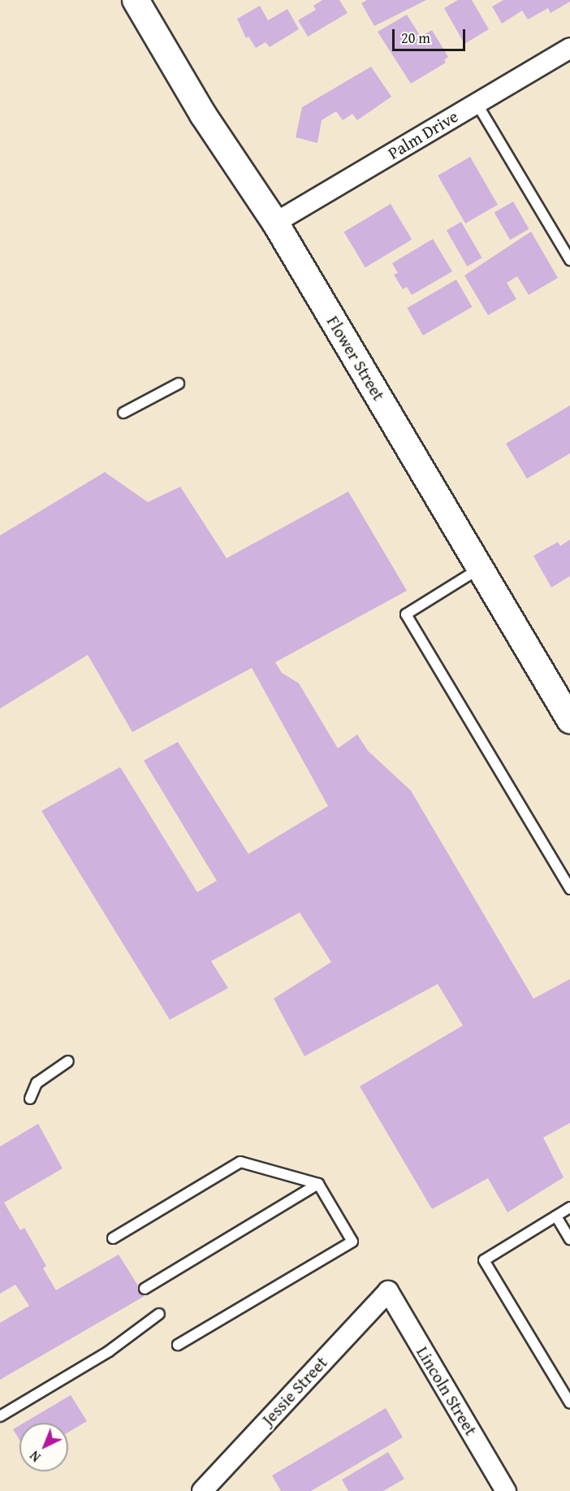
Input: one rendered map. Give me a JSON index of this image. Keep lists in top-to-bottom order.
{
  "streets": {
    "street": [
      "Palm Drive",
      "Flower Street",
      "Jessie Street",
      "Lincoln Street"
    ]
  },
  "crossings": [
    ["Palm Drive", "Flower Street"],
    ["Jessie Street", "Lincoln Street"]
  ],
  "scale_bar": "20 m",
  "north": "bottom left"
}
